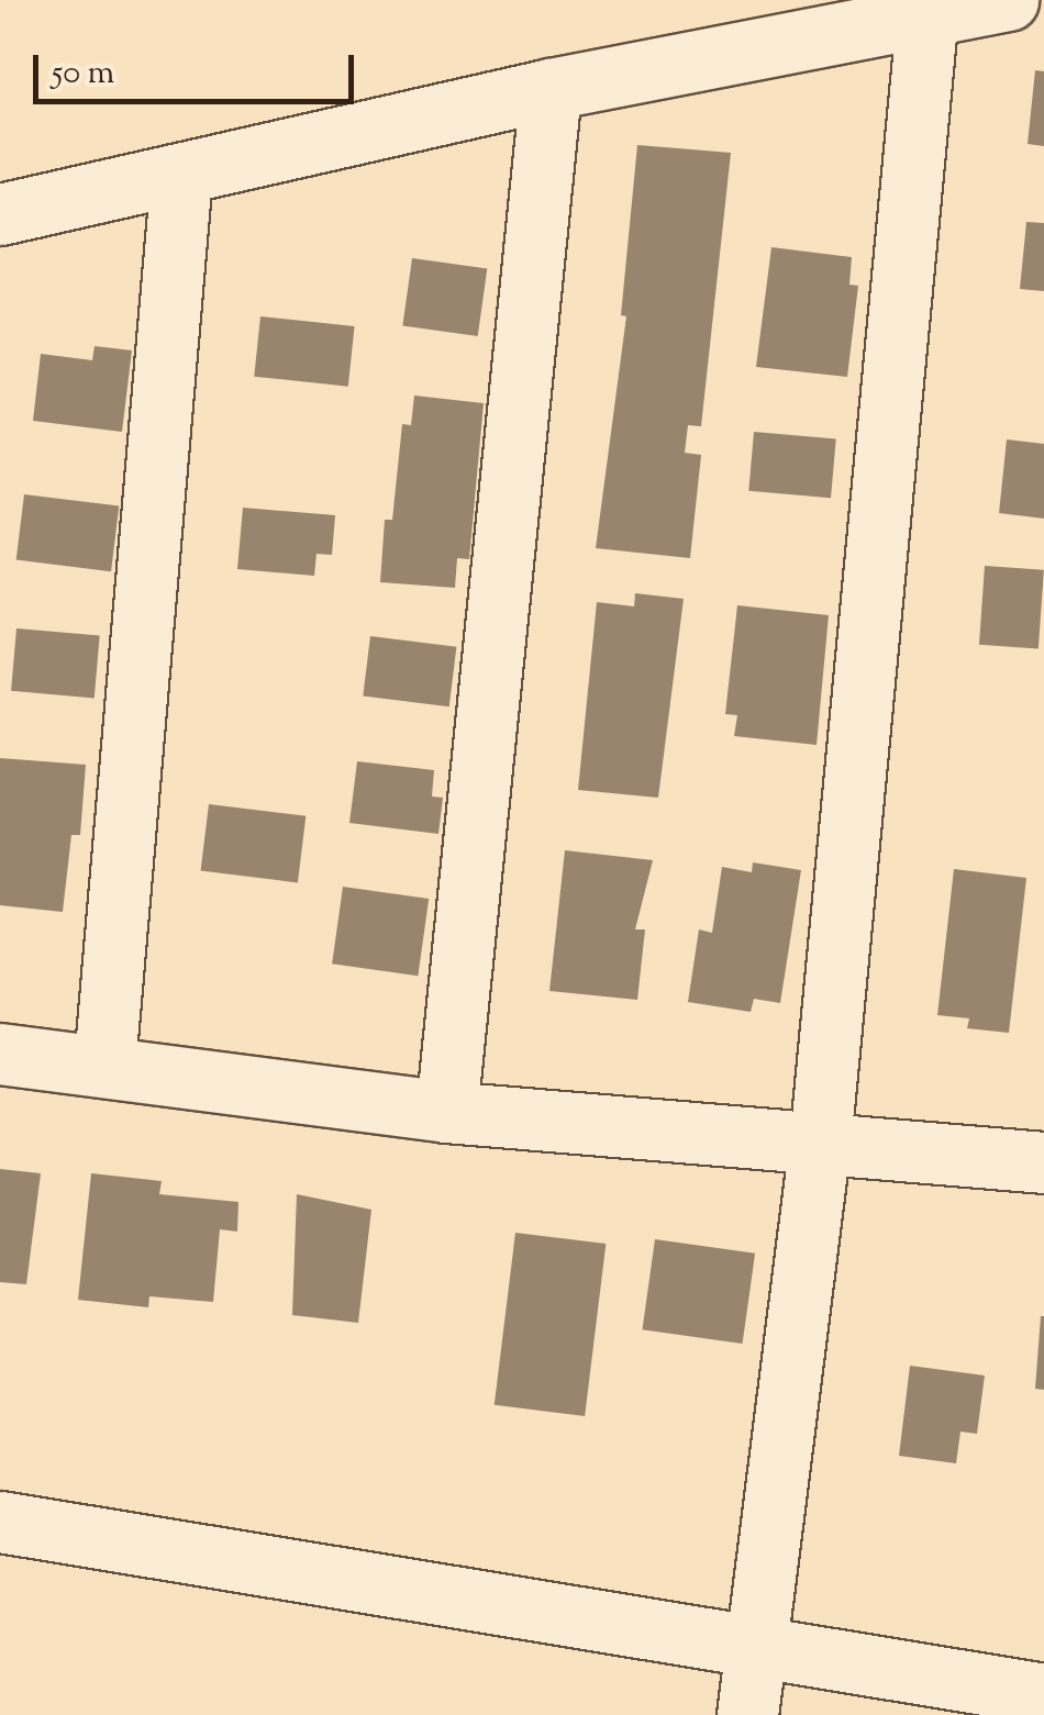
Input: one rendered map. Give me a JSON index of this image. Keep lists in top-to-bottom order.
{
  "scale_bar": "50 m"
}
